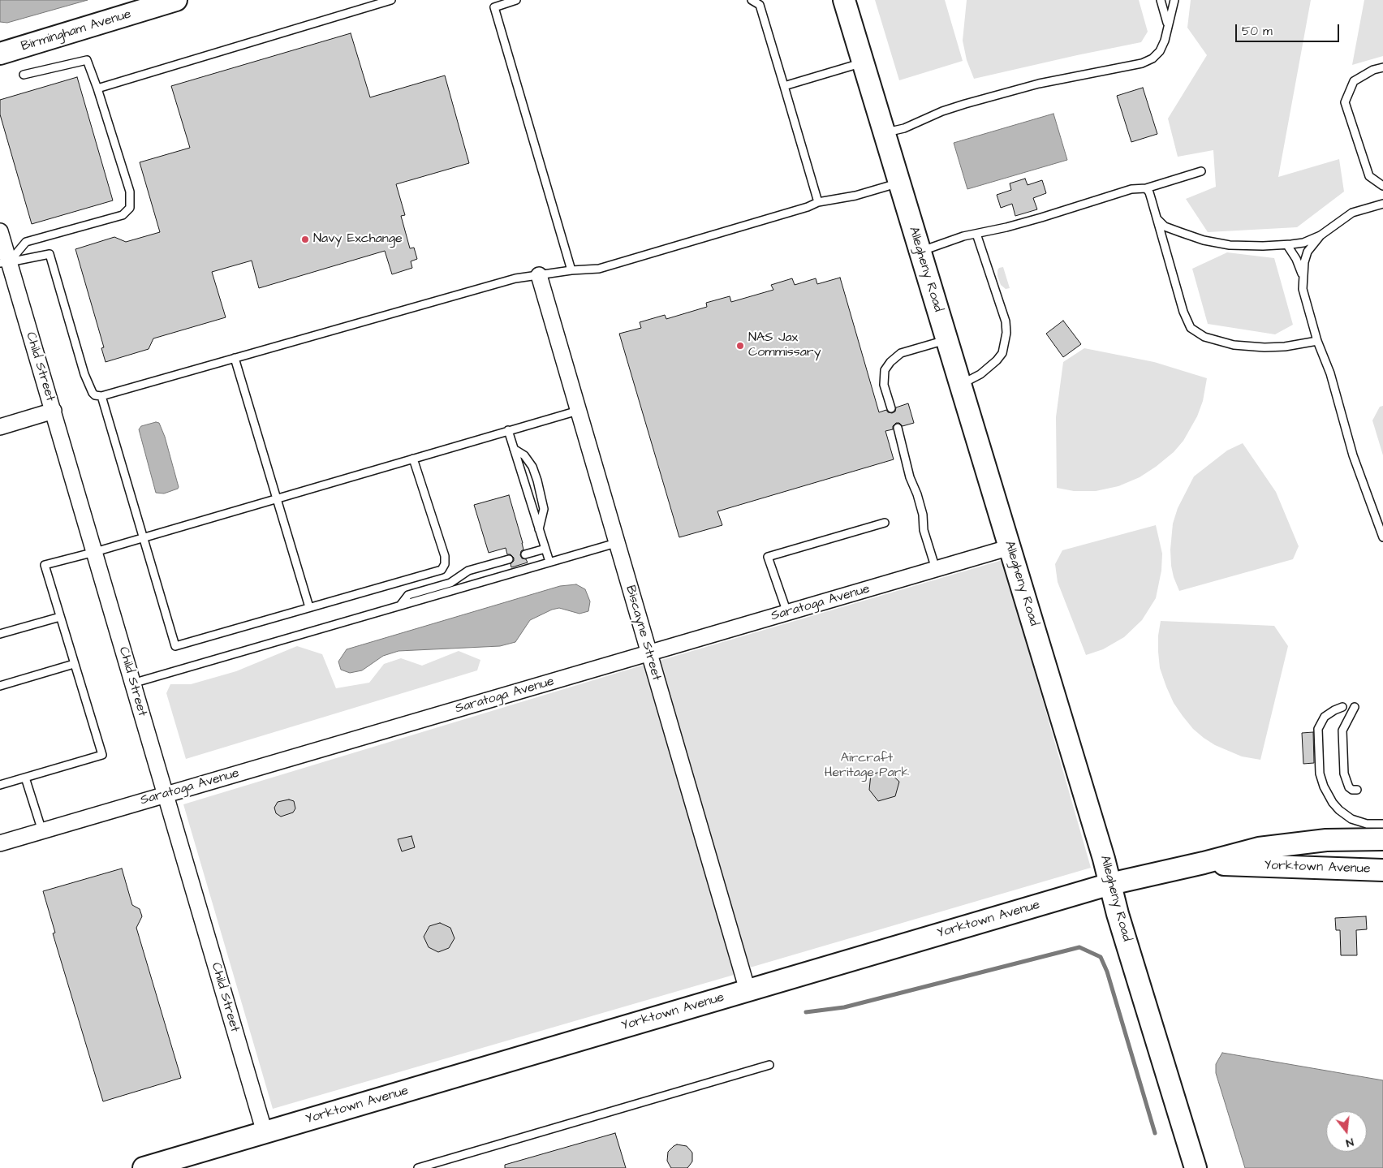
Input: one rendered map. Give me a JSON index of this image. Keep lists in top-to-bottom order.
{
  "streets": {
    "main road": ["Birmingham Avenue", "Allegheny Road", "Yorktown Avenue"],
    "street": ["Child Street", "Saratoga Avenue", "Biscayne Street"]
  },
  "crossings": [
    ["Allegheny Road", "Saratoga Avenue"],
    ["Allegheny Road", "Yorktown Avenue"],
    ["Child Street", "Saratoga Avenue"],
    ["Child Street", "Yorktown Avenue"],
    ["Saratoga Avenue", "Biscayne Street"],
    ["Biscayne Street", "Yorktown Avenue"]
  ],
  "parks": ["Aircraft Heritage Park"],
  "places": ["Navy Exchange", "NAS Jax Commissary"],
  "scale_bar": "50 m",
  "north": "bottom"
}
